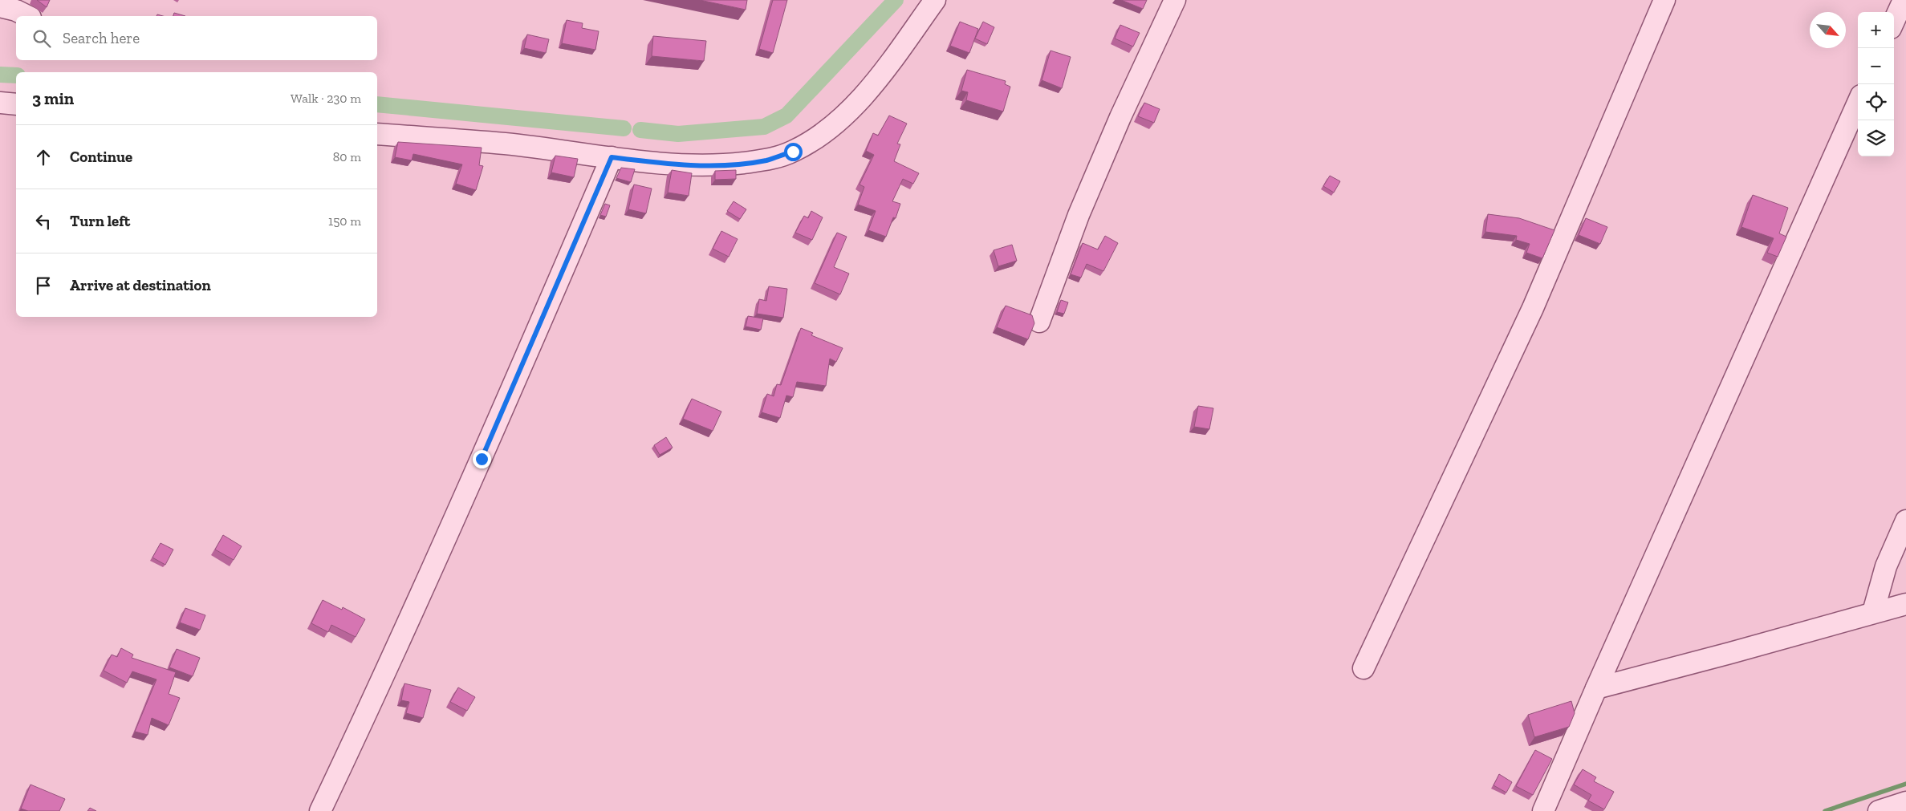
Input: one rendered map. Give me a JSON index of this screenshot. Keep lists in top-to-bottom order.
{
  "north": "bottom right",
  "page": {
    "map_buttons": ["+", "−"],
    "search": "Search here",
    "heading": ["3 min", "Walk · 230 m"],
    "list": [
      ["Continue", "80 m"],
      ["Turn left", "150 m"],
      "Arrive at destination"
    ]
  }
}
